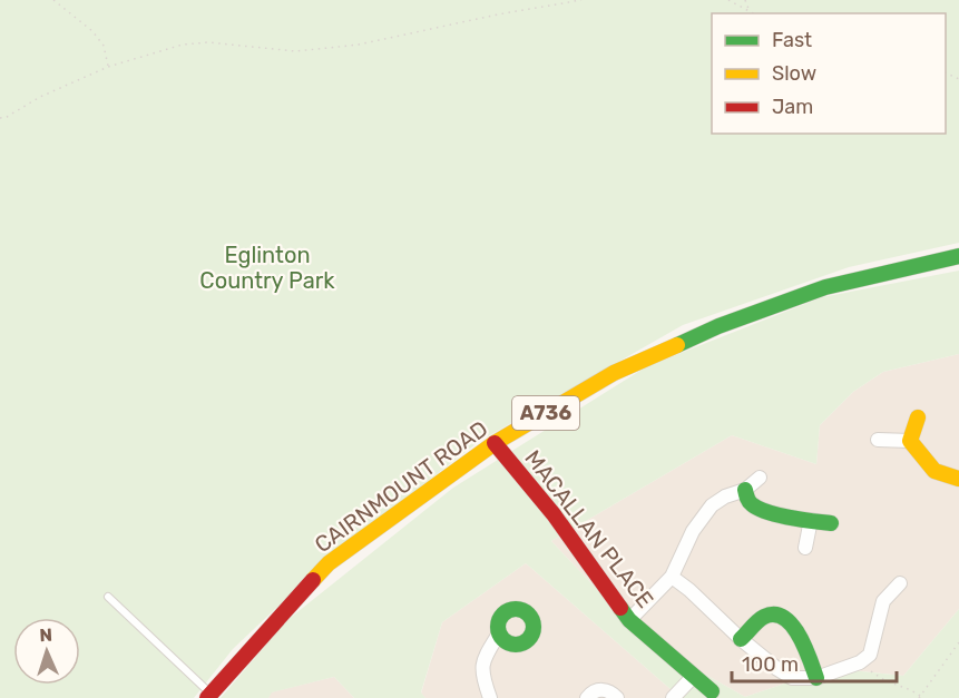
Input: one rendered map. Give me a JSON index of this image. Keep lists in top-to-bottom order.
{
  "streets": {
    "main road": ["A736", "CAIRNMOUNT ROAD", "MACALLAN PLACE"]
  },
  "crossings": [
    ["CAIRNMOUNT ROAD", "MACALLAN PLACE"]
  ],
  "parks": ["Eglinton Country Park"],
  "legend": ["Fast", "Slow", "Jam"],
  "scale_bar": "100 m",
  "north": "top"
}
